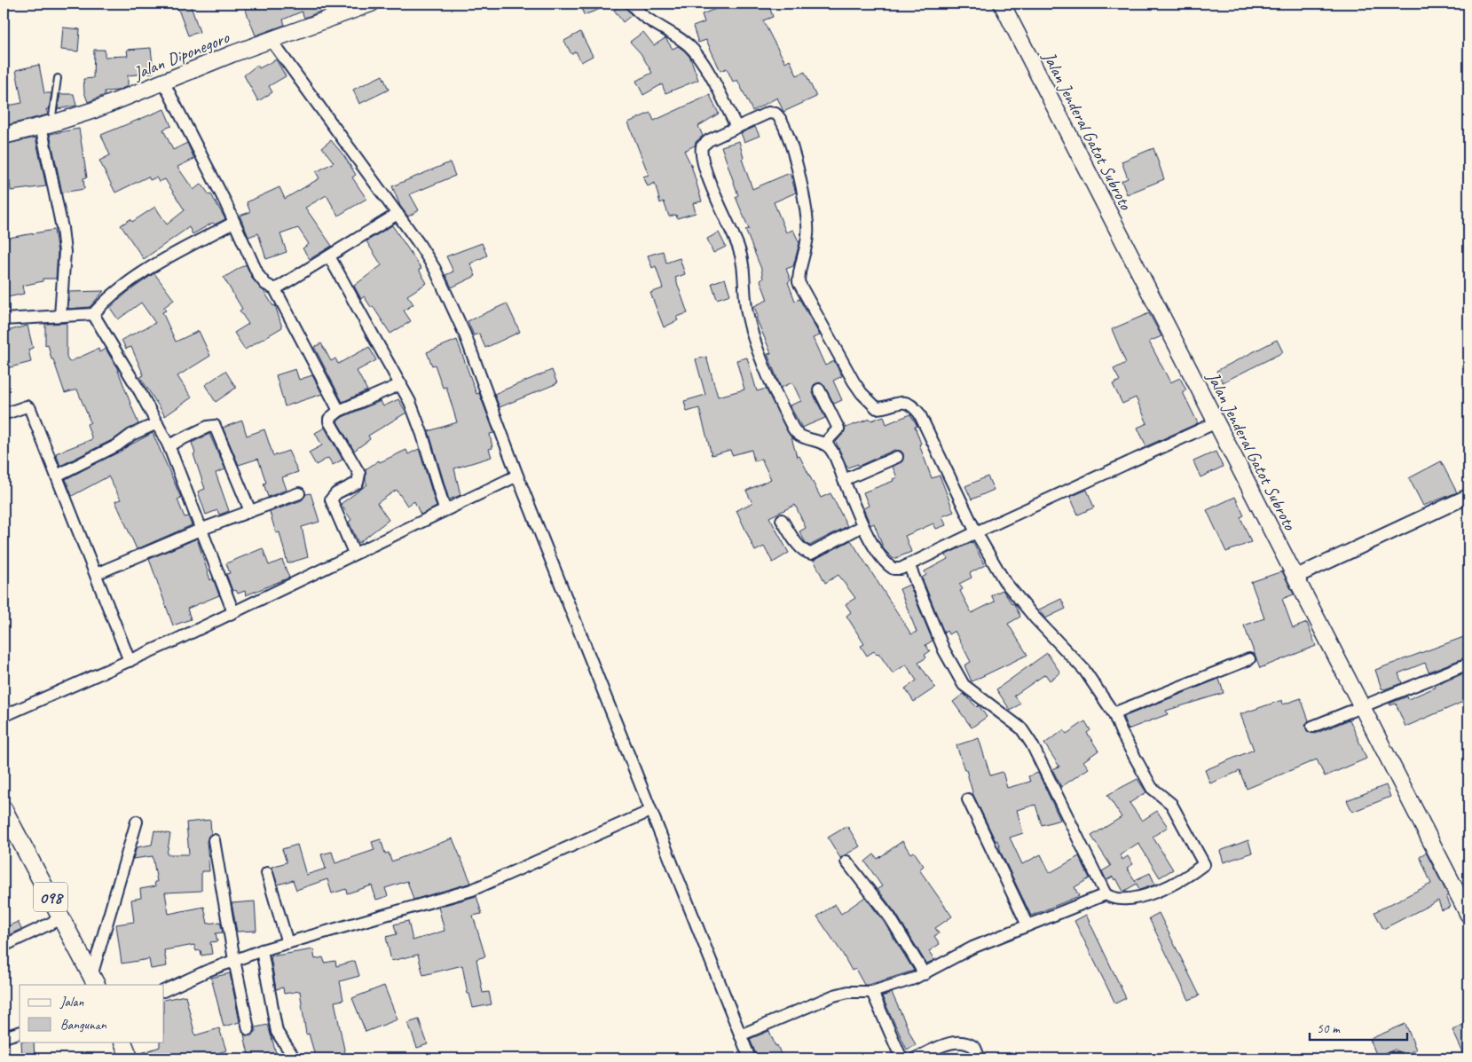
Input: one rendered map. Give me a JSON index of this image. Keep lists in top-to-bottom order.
{
  "streets": {
    "main road": ["Jalan Diponegoro", "Jalan Jenderal Gatot Subroto", "098"]
  },
  "legend": ["Jalan", "Bangunan"],
  "scale_bar": "50 m"
}
